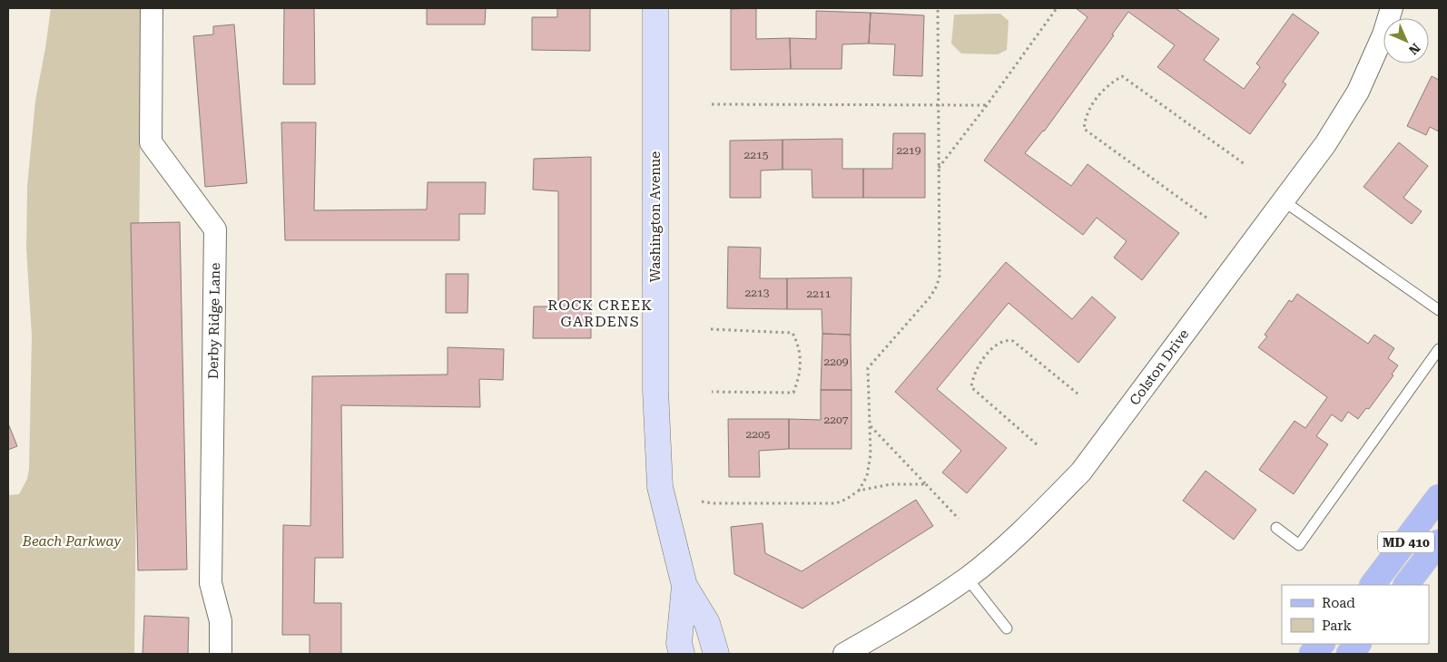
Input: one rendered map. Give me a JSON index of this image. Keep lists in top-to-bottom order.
{
  "streets": {
    "main road": ["MD 410"],
    "street": ["Washington Avenue", "Derby Ridge Lane", "Colston Drive"]
  },
  "districts": ["ROCK CREEK GARDENS"],
  "parks": ["Beach Parkway"],
  "house_numbers": [
    "2219",
    "2215",
    "2213",
    "2211",
    "2209",
    "2207",
    "2205"
  ],
  "legend": ["Road", "Park"],
  "north": "bottom right"
}
